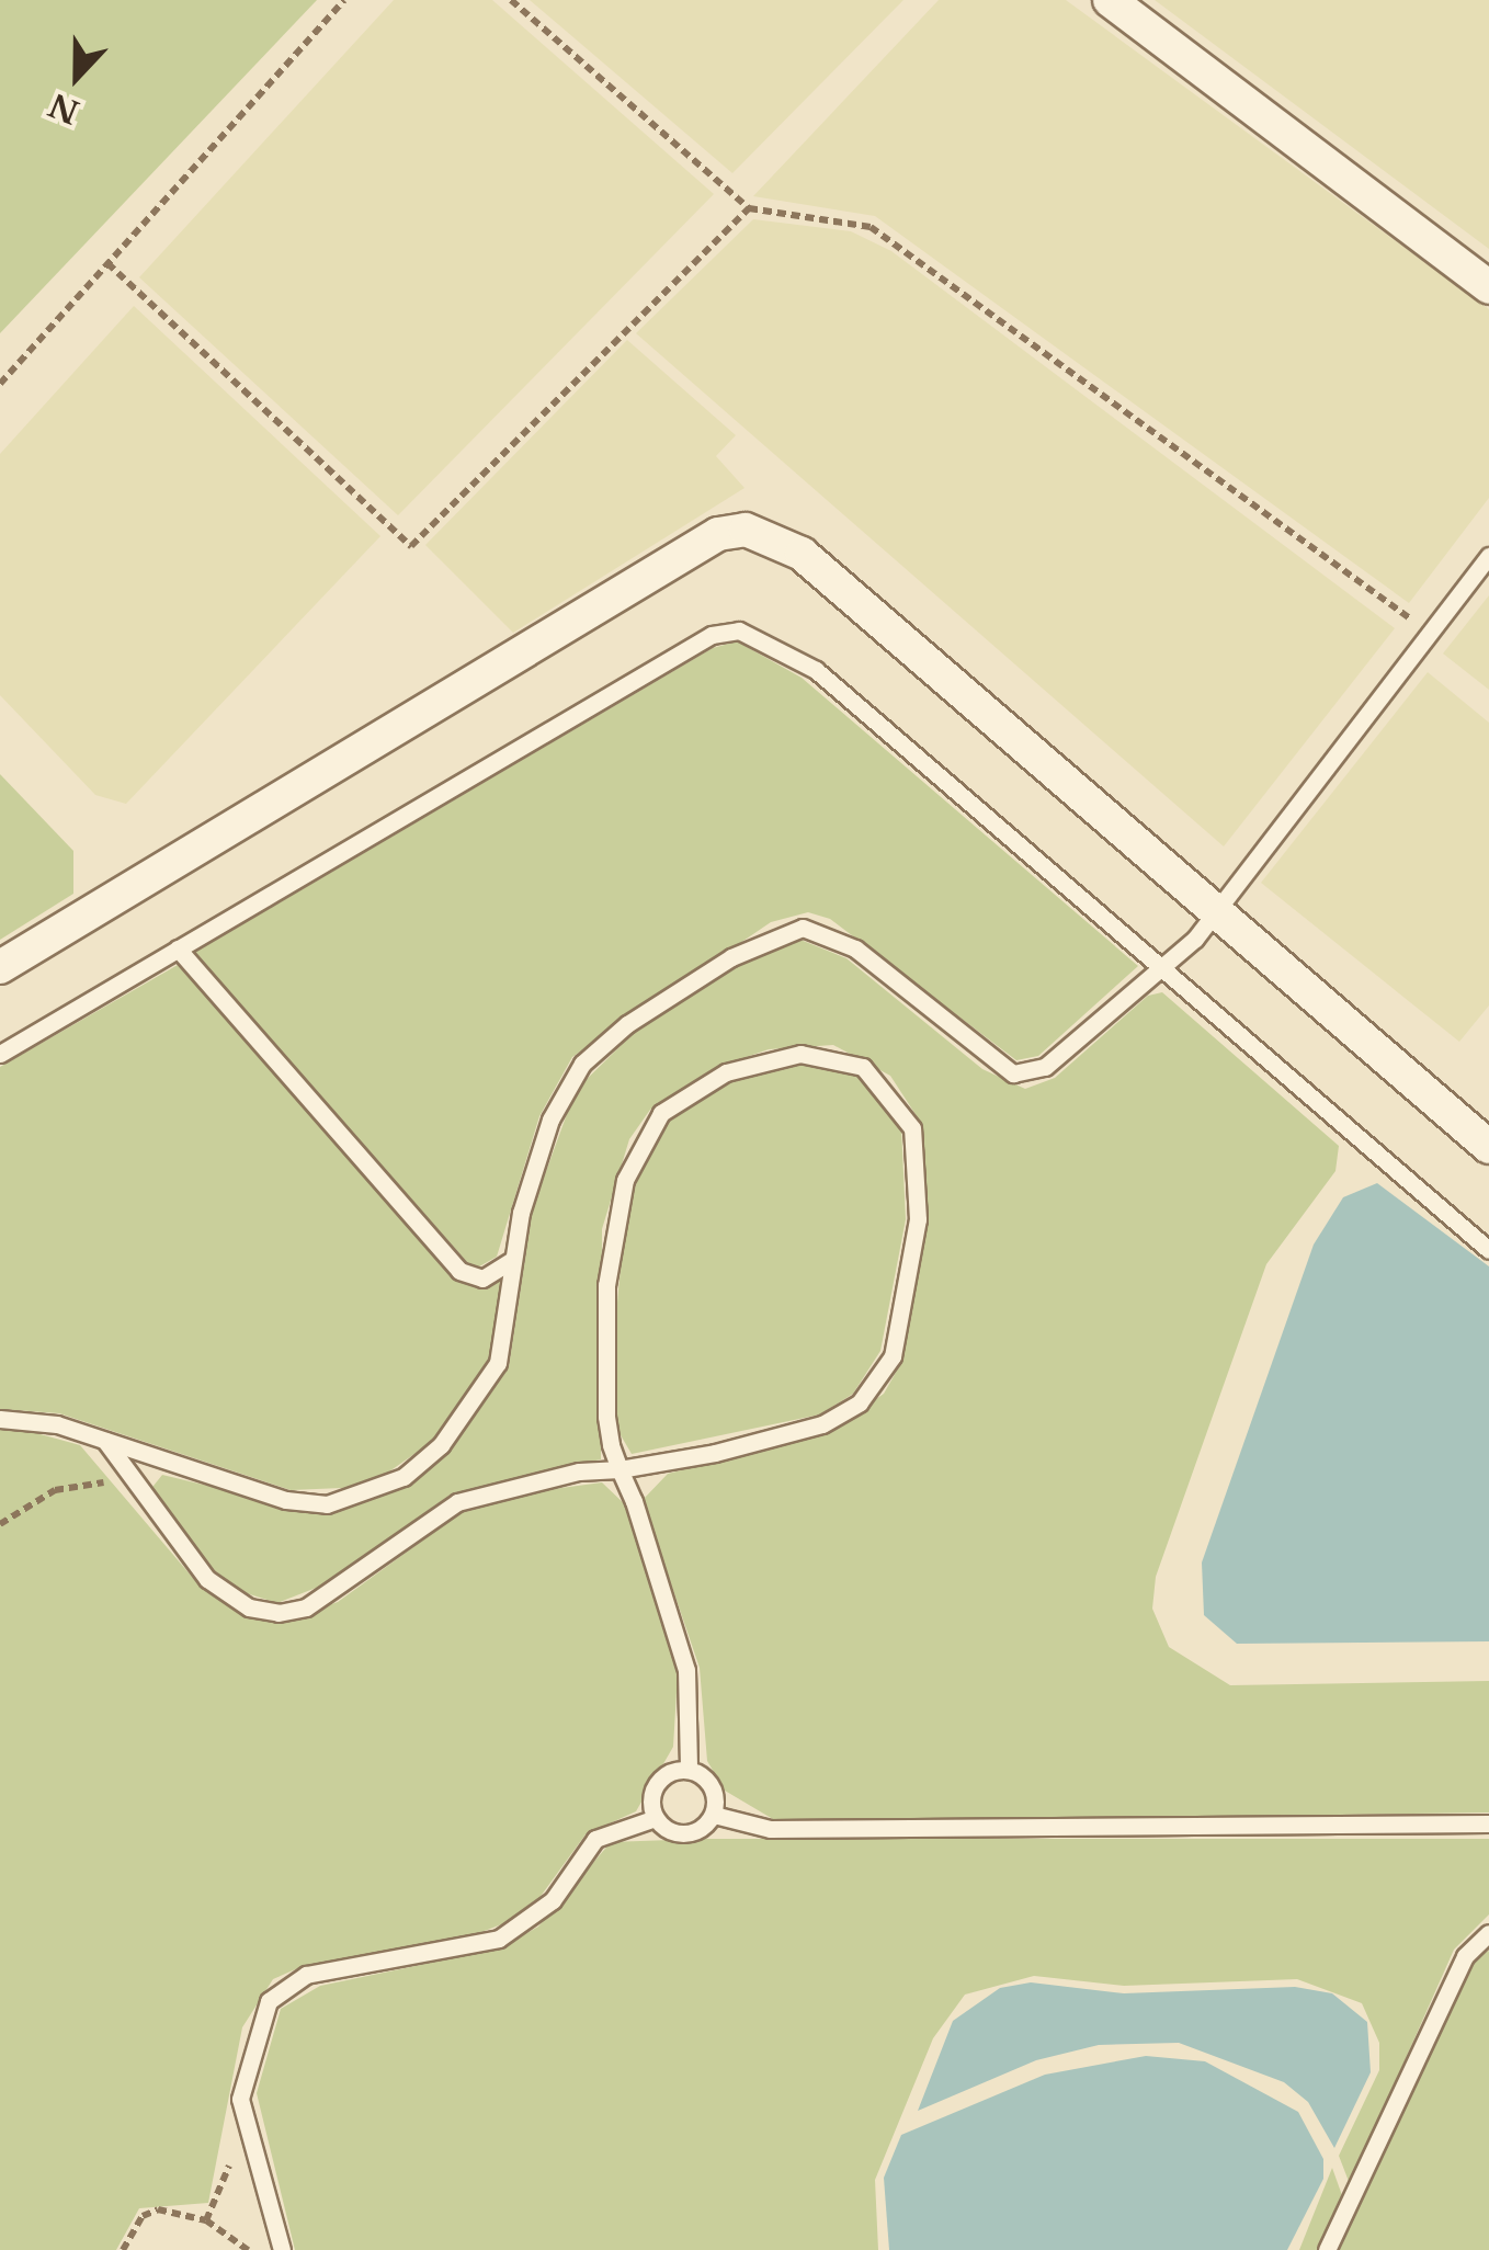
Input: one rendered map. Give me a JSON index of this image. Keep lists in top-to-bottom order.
{
  "north": "bottom"
}
